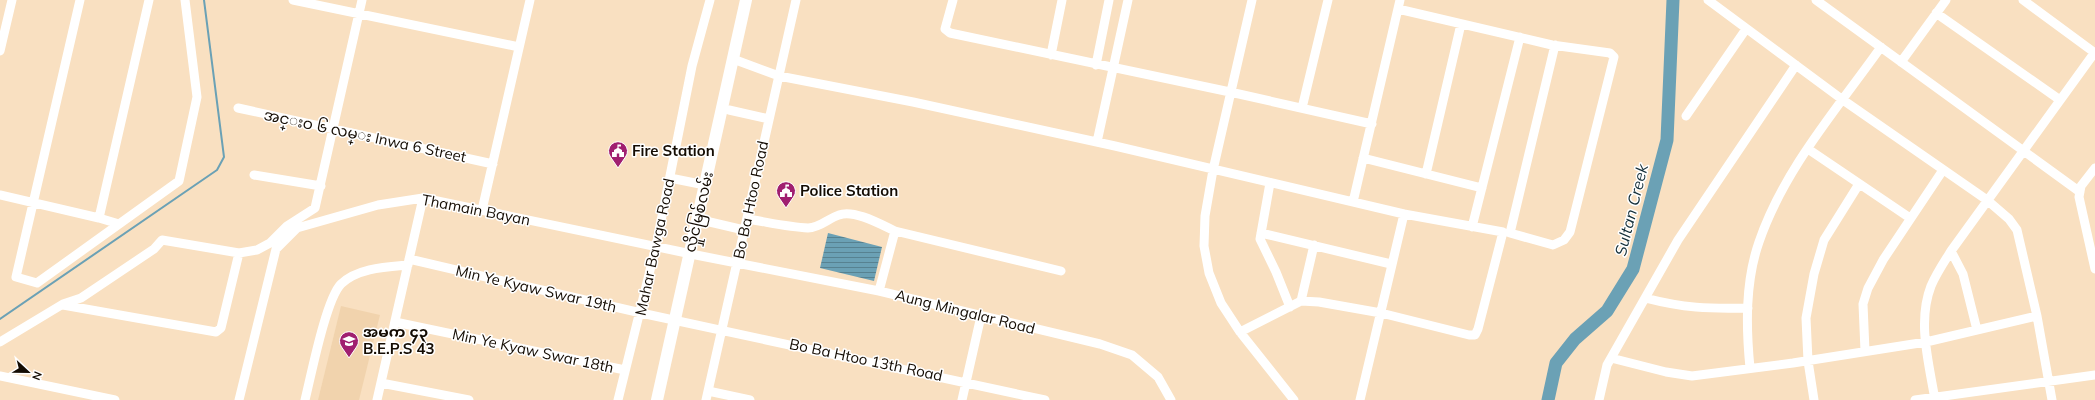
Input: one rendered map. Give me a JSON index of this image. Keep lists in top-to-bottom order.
{
  "streets": {
    "main road": ["လှိုင်မြစ်လမ်း"],
    "street": [
      "အင္းဝ ၆ လမ္း Inwa 6 Street",
      "Bo Ba Htoo Road",
      "Thamain Bayan",
      "Mahar Bawga Road",
      "Min Ye Kyaw Swar 19th",
      "Aung Mingalar Road",
      "Min Ye Kyaw Swar 18th",
      "Bo Ba Htoo 13th Road"
    ]
  },
  "crossings": [
    ["Bo Ba Htoo Road", "Aung Mingalar Road"],
    ["Bo Ba Htoo Road", "Bo Ba Htoo 13th Road"],
    ["Thamain Bayan", "လှိုင်မြစ်လမ်း"],
    ["Thamain Bayan", "Mahar Bawga Road"],
    ["Thamain Bayan", "Aung Mingalar Road"],
    ["လှိုင်မြစ်လမ်း", "Min Ye Kyaw Swar 19th"],
    ["လှိုင်မြစ်လမ်း", "Aung Mingalar Road"],
    ["လှိုင်မြစ်လမ်း", "Bo Ba Htoo 13th Road"],
    ["Mahar Bawga Road", "Min Ye Kyaw Swar 19th"],
    ["Mahar Bawga Road", "Min Ye Kyaw Swar 18th"],
    ["Min Ye Kyaw Swar 19th", "Bo Ba Htoo 13th Road"]
  ],
  "water": ["Sultan Creek"],
  "places": {
    "public building": ["Fire Station", "Police Station"],
    "school or university": ["အမက ၄၃ B.E.P.S 43"]
  },
  "north": "right"
}
